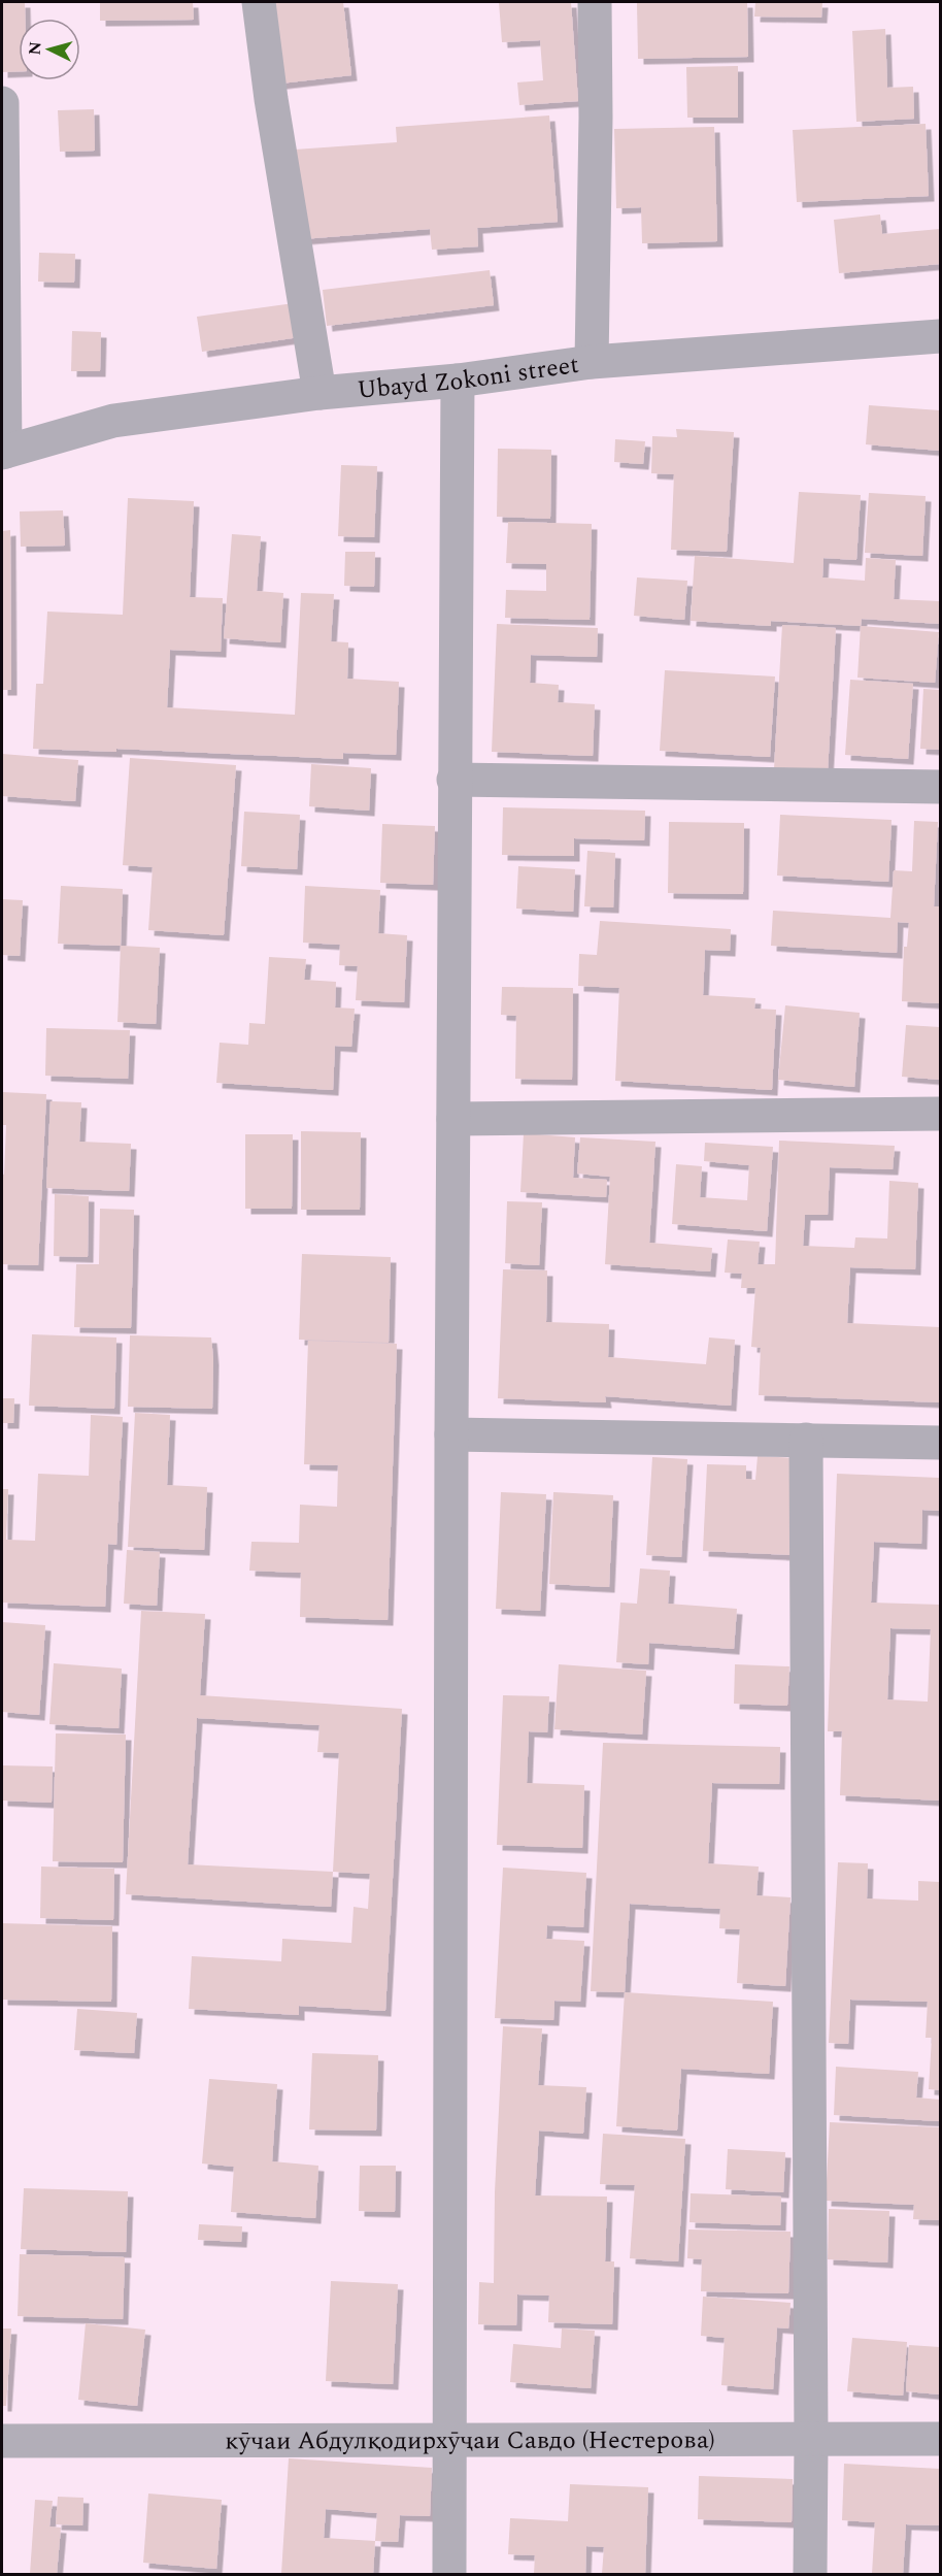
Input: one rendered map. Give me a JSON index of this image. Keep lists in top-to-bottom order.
{
  "streets": {
    "street": ["Ubayd Zokoni street", "кӯчаи Абдулқодирхӯҷаи Савдо (Нестерова)"]
  },
  "north": "left"
}
